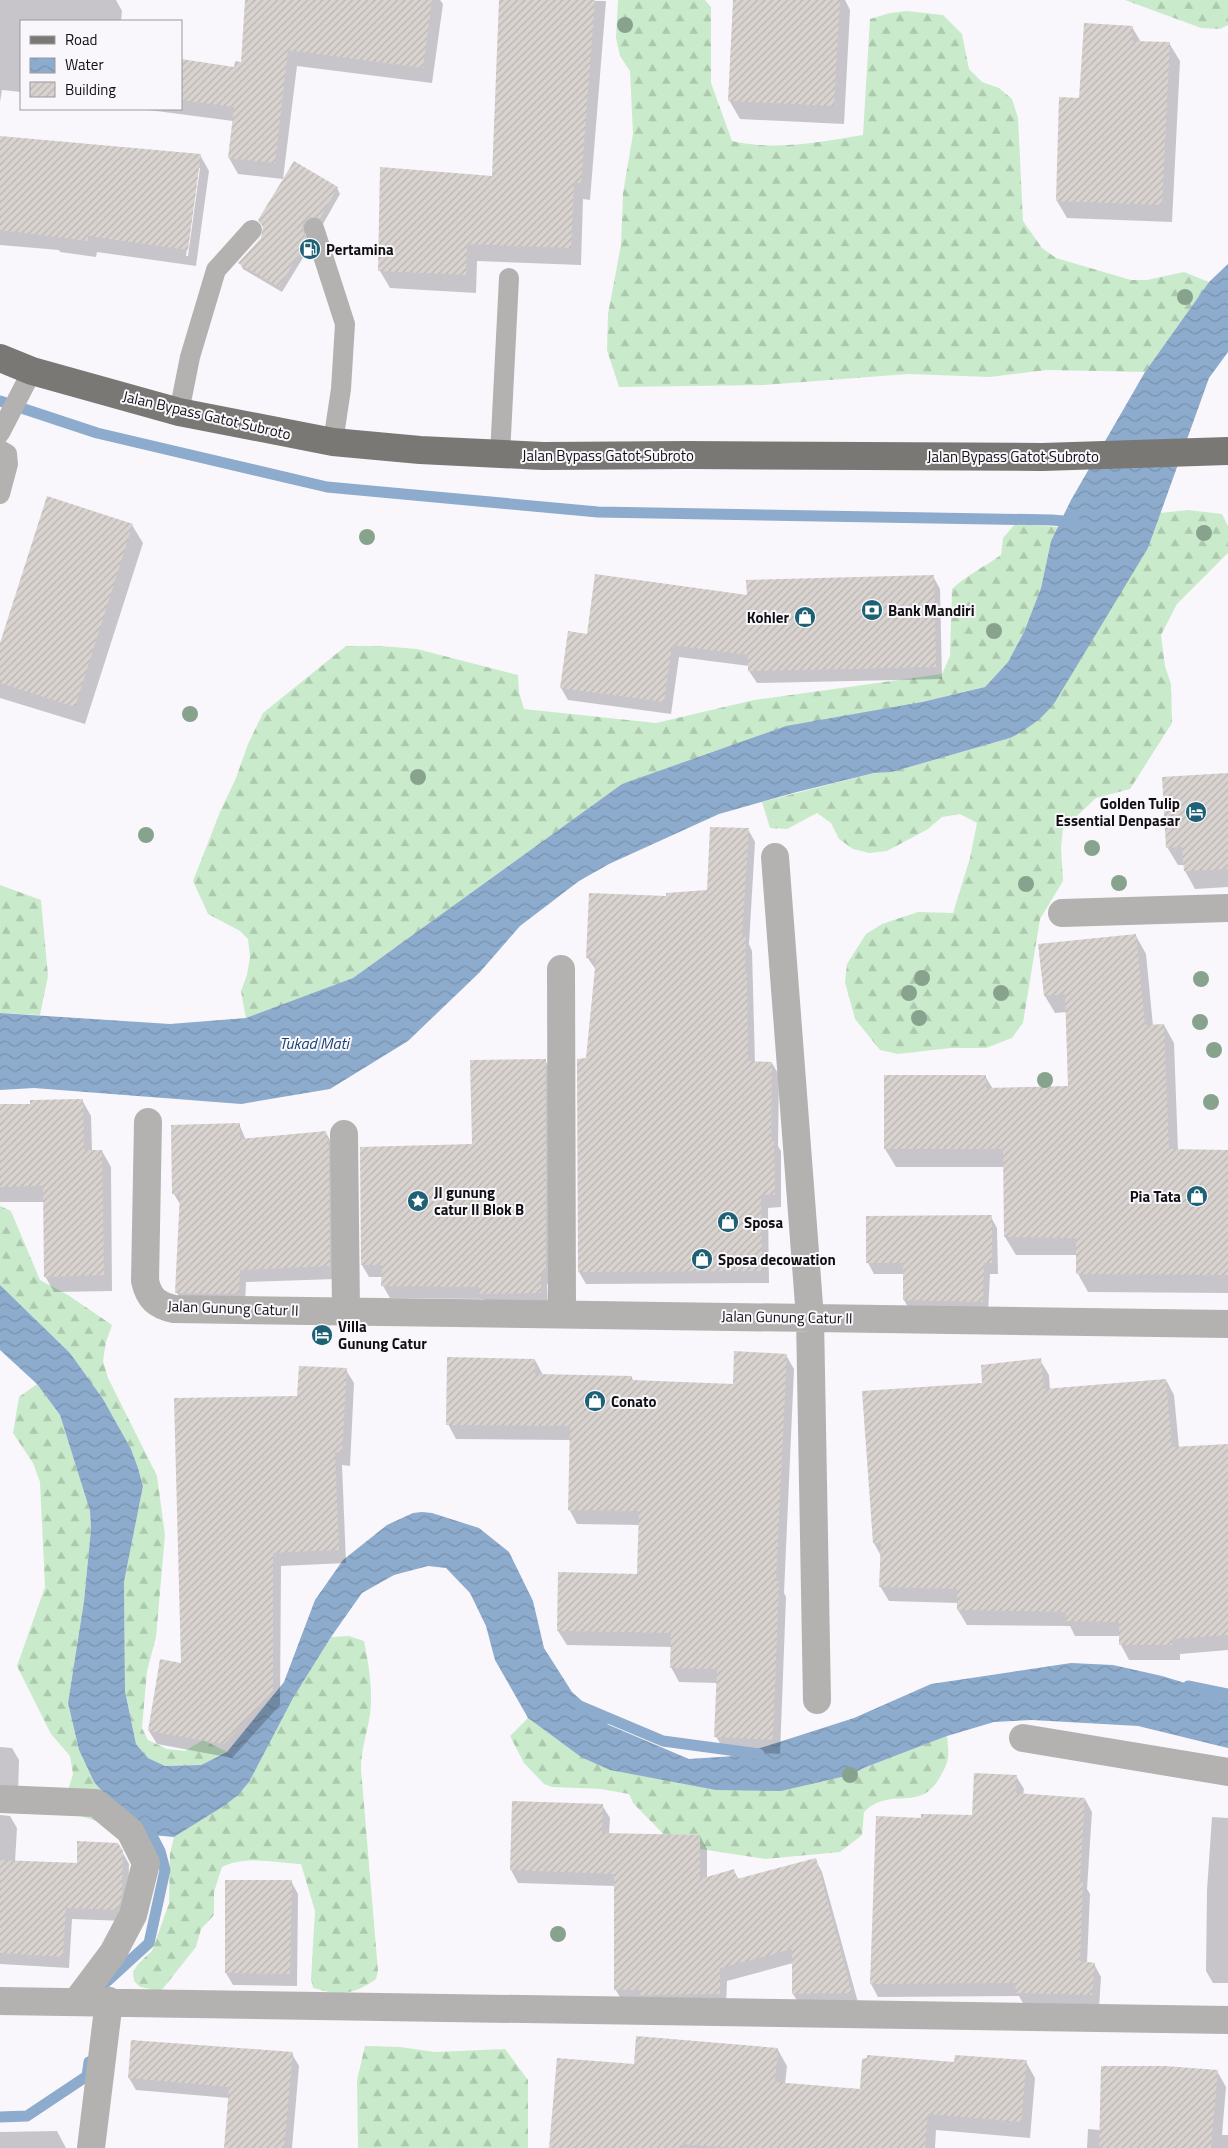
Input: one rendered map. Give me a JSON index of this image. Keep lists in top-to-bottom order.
{
  "streets": {
    "main road": ["Jalan Bypass Gatot Subroto"],
    "street": ["Jalan Gunung Catur II"]
  },
  "water": ["Tukad Mati"],
  "places": {
    "fuel station": ["Pertamina"],
    "bank": ["Bank Mandiri"],
    "shop": [
      "Kohler",
      "Pia Tata",
      "Sposa",
      "Sposa decowation",
      "Conato"
    ],
    "hotel": ["Golden Tulip Essential Denpasar", "Villa Gunung Catur"],
    "place": ["Jl gunung catur II Blok B"]
  },
  "legend": ["Road", "Water", "Building"]
}
